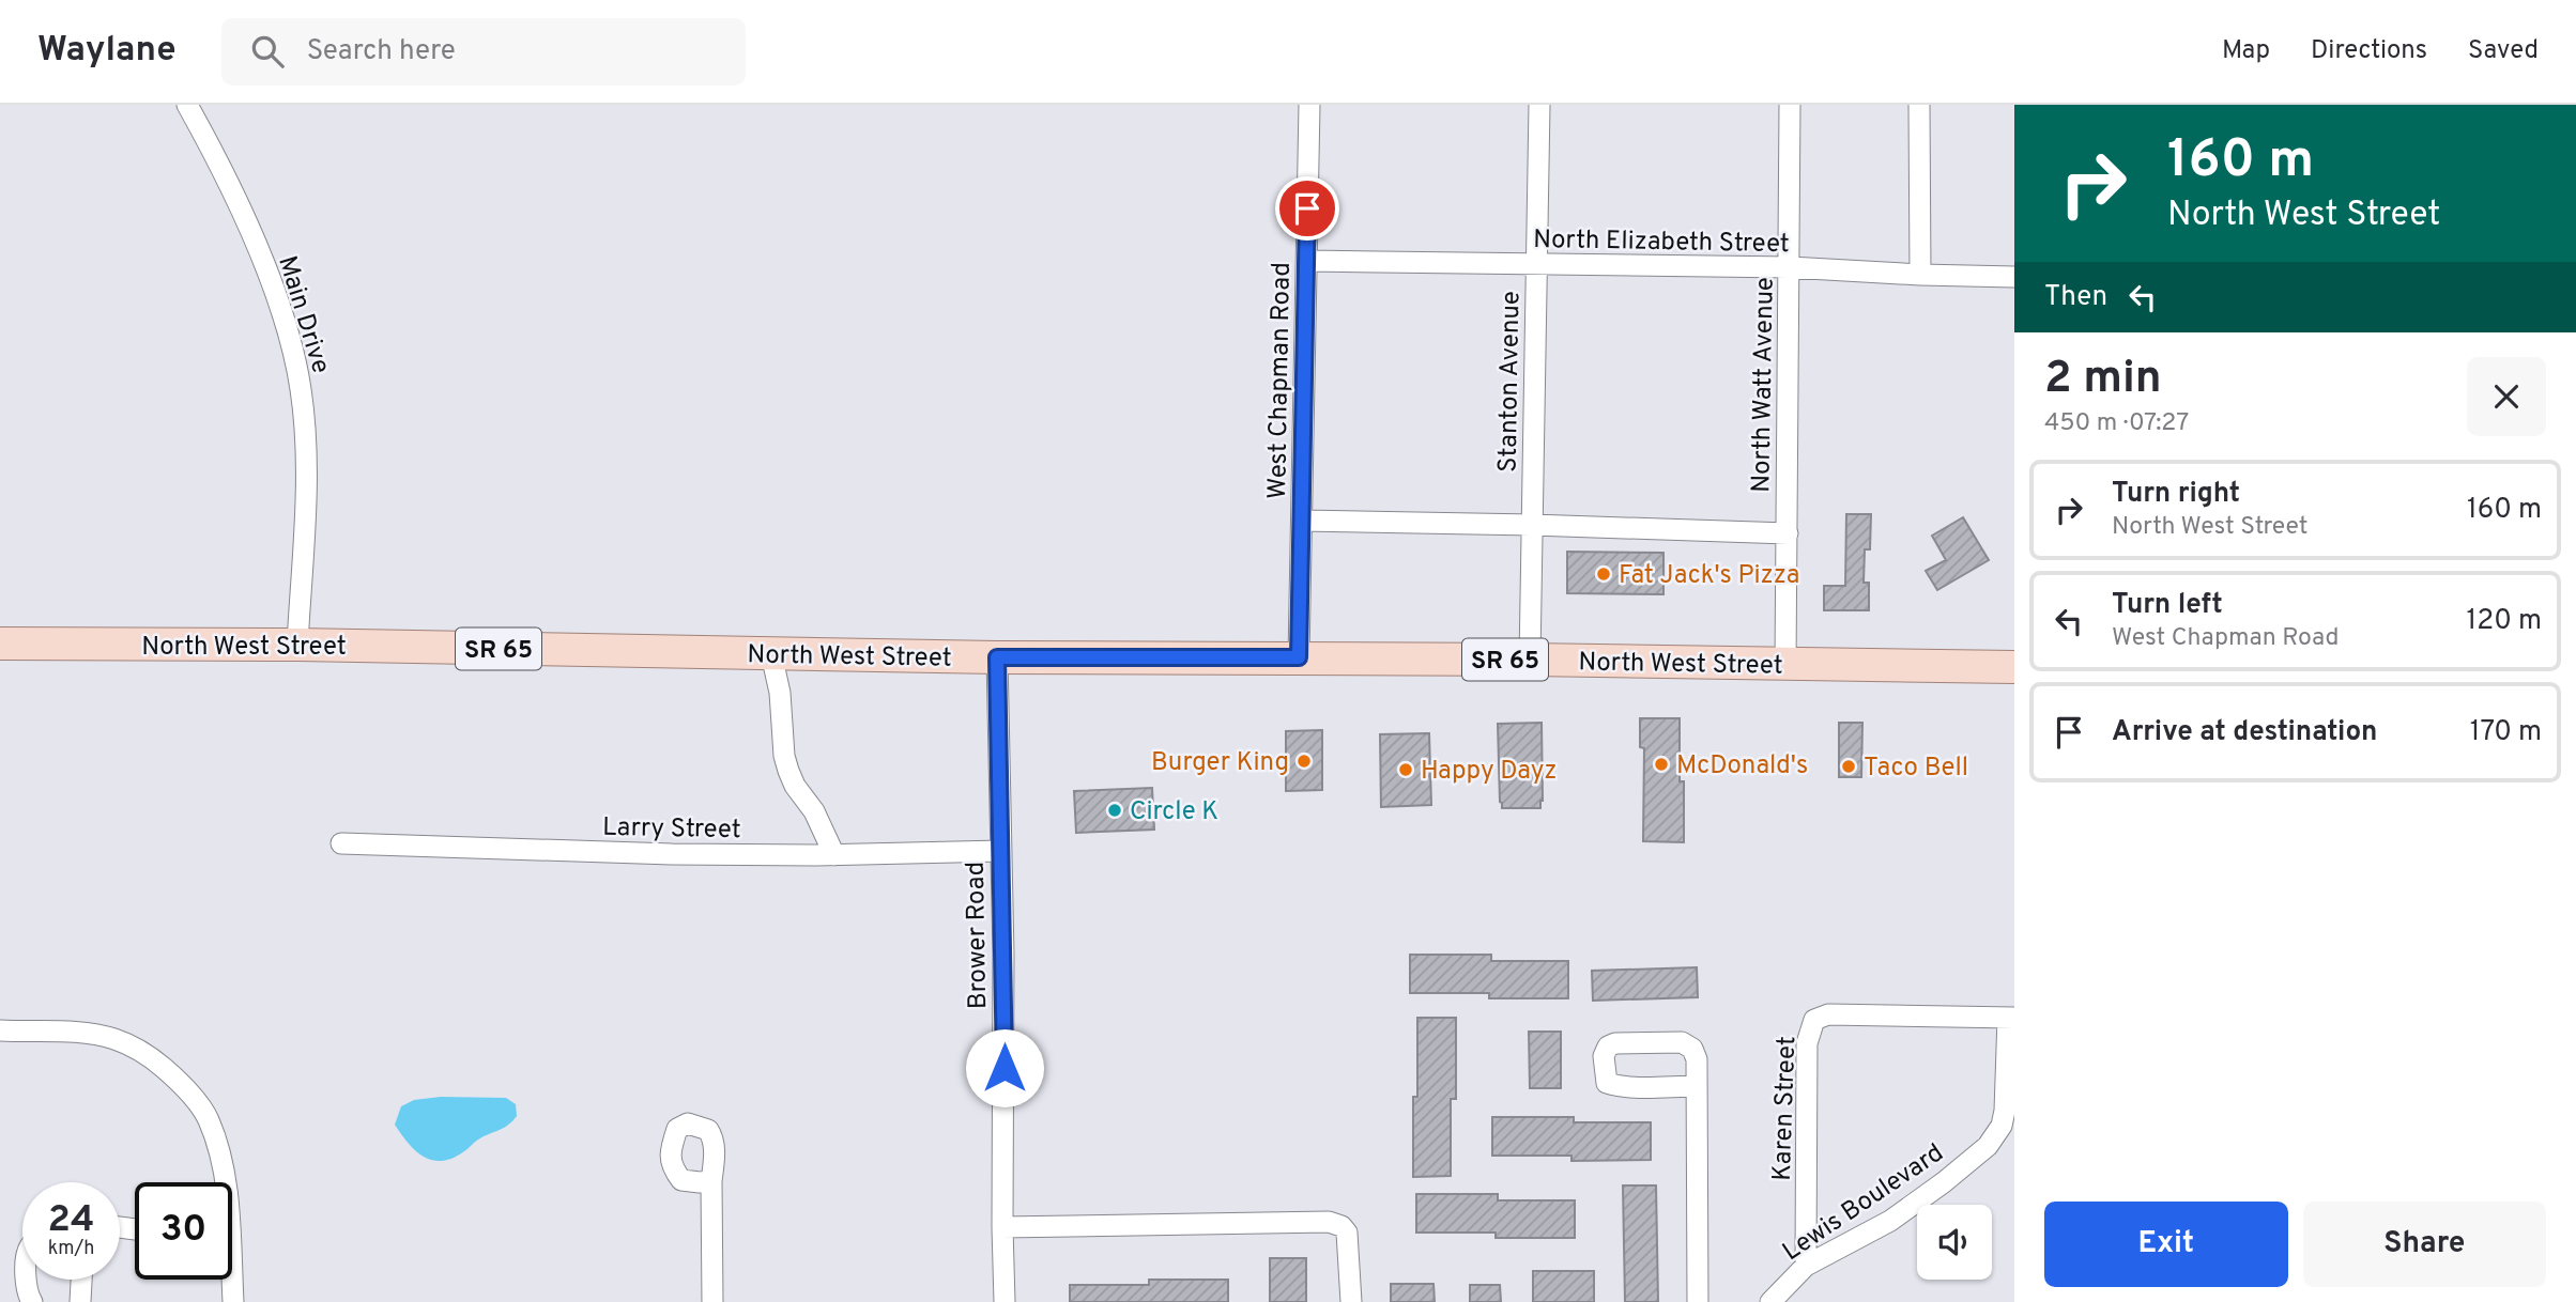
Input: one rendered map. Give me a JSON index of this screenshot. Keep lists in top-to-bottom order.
{
  "streets": {
    "main road": ["North West Street", "SR 65"],
    "street": [
      "North Elizabeth Street",
      "Main Drive",
      "West Chapman Road",
      "Stanton Avenue",
      "North Watt Avenue",
      "Larry Street",
      "Brower Road",
      "Karen Street",
      "Lewis Boulevard"
    ]
  },
  "crossings": [
    ["North Elizabeth Street", "West Chapman Road"],
    ["North Elizabeth Street", "Stanton Avenue"],
    ["North Elizabeth Street", "North Watt Avenue"],
    ["Main Drive", "North West Street"],
    ["West Chapman Road", "North West Street"],
    ["Stanton Avenue", "North West Street"],
    ["North Watt Avenue", "North West Street"],
    ["North West Street", "Brower Road"],
    ["Larry Street", "Brower Road"],
    ["Karen Street", "Lewis Boulevard"]
  ],
  "places": [
    "Fat Jack's Pizza",
    "Burger King",
    "McDonald's",
    "Taco Bell",
    "Happy Dayz",
    "Circle K"
  ],
  "page": {
    "header": "Waylane",
    "search": "Search here",
    "nav": ["Map", "Directions", "Saved"],
    "turn": ["160 m", "North West Street"],
    "then": "Then",
    "heading": ["2 min", "450 m · 07:27"],
    "list": [
      {
        "name": "Turn right",
        "note": "North West Street",
        "value": "160 m"
      },
      {
        "name": "Turn left",
        "note": "West Chapman Road",
        "value": "120 m"
      },
      {
        "name": "Arrive at destination",
        "value": "170 m"
      }
    ],
    "speed": "24 km/h",
    "limit": "30",
    "buttons": ["Exit", "Share"]
  }
}
